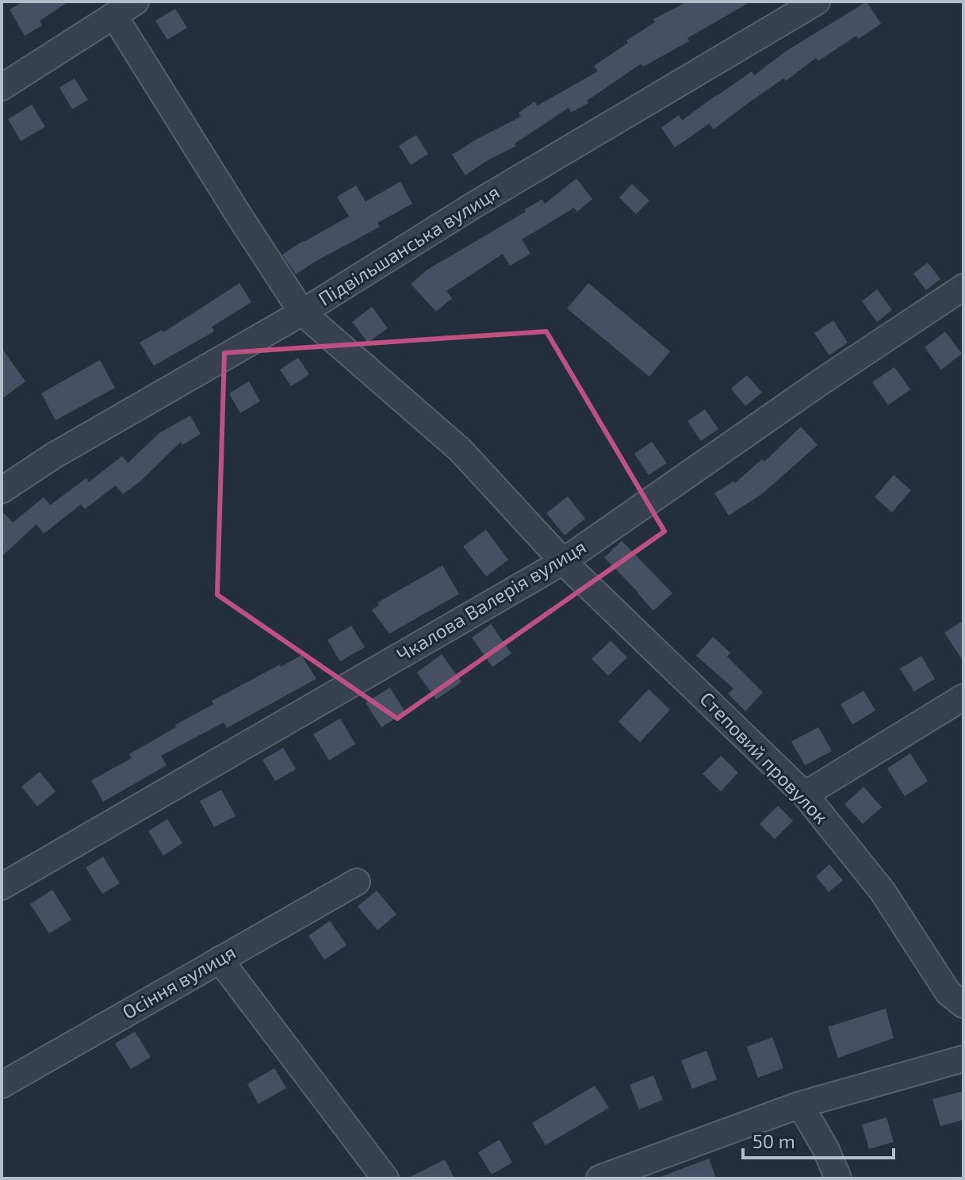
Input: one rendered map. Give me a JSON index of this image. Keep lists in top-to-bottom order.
{
  "streets": {
    "street": [
      "Підвільшанська вулиця",
      "Чкалова Валерія вулиця",
      "Степовий провулок",
      "Осіння вулиця"
    ]
  },
  "crossings": [
    ["Підвільшанська вулиця", "Степовий провулок"],
    ["Чкалова Валерія вулиця", "Степовий провулок"]
  ],
  "scale_bar": "50 m"
}
